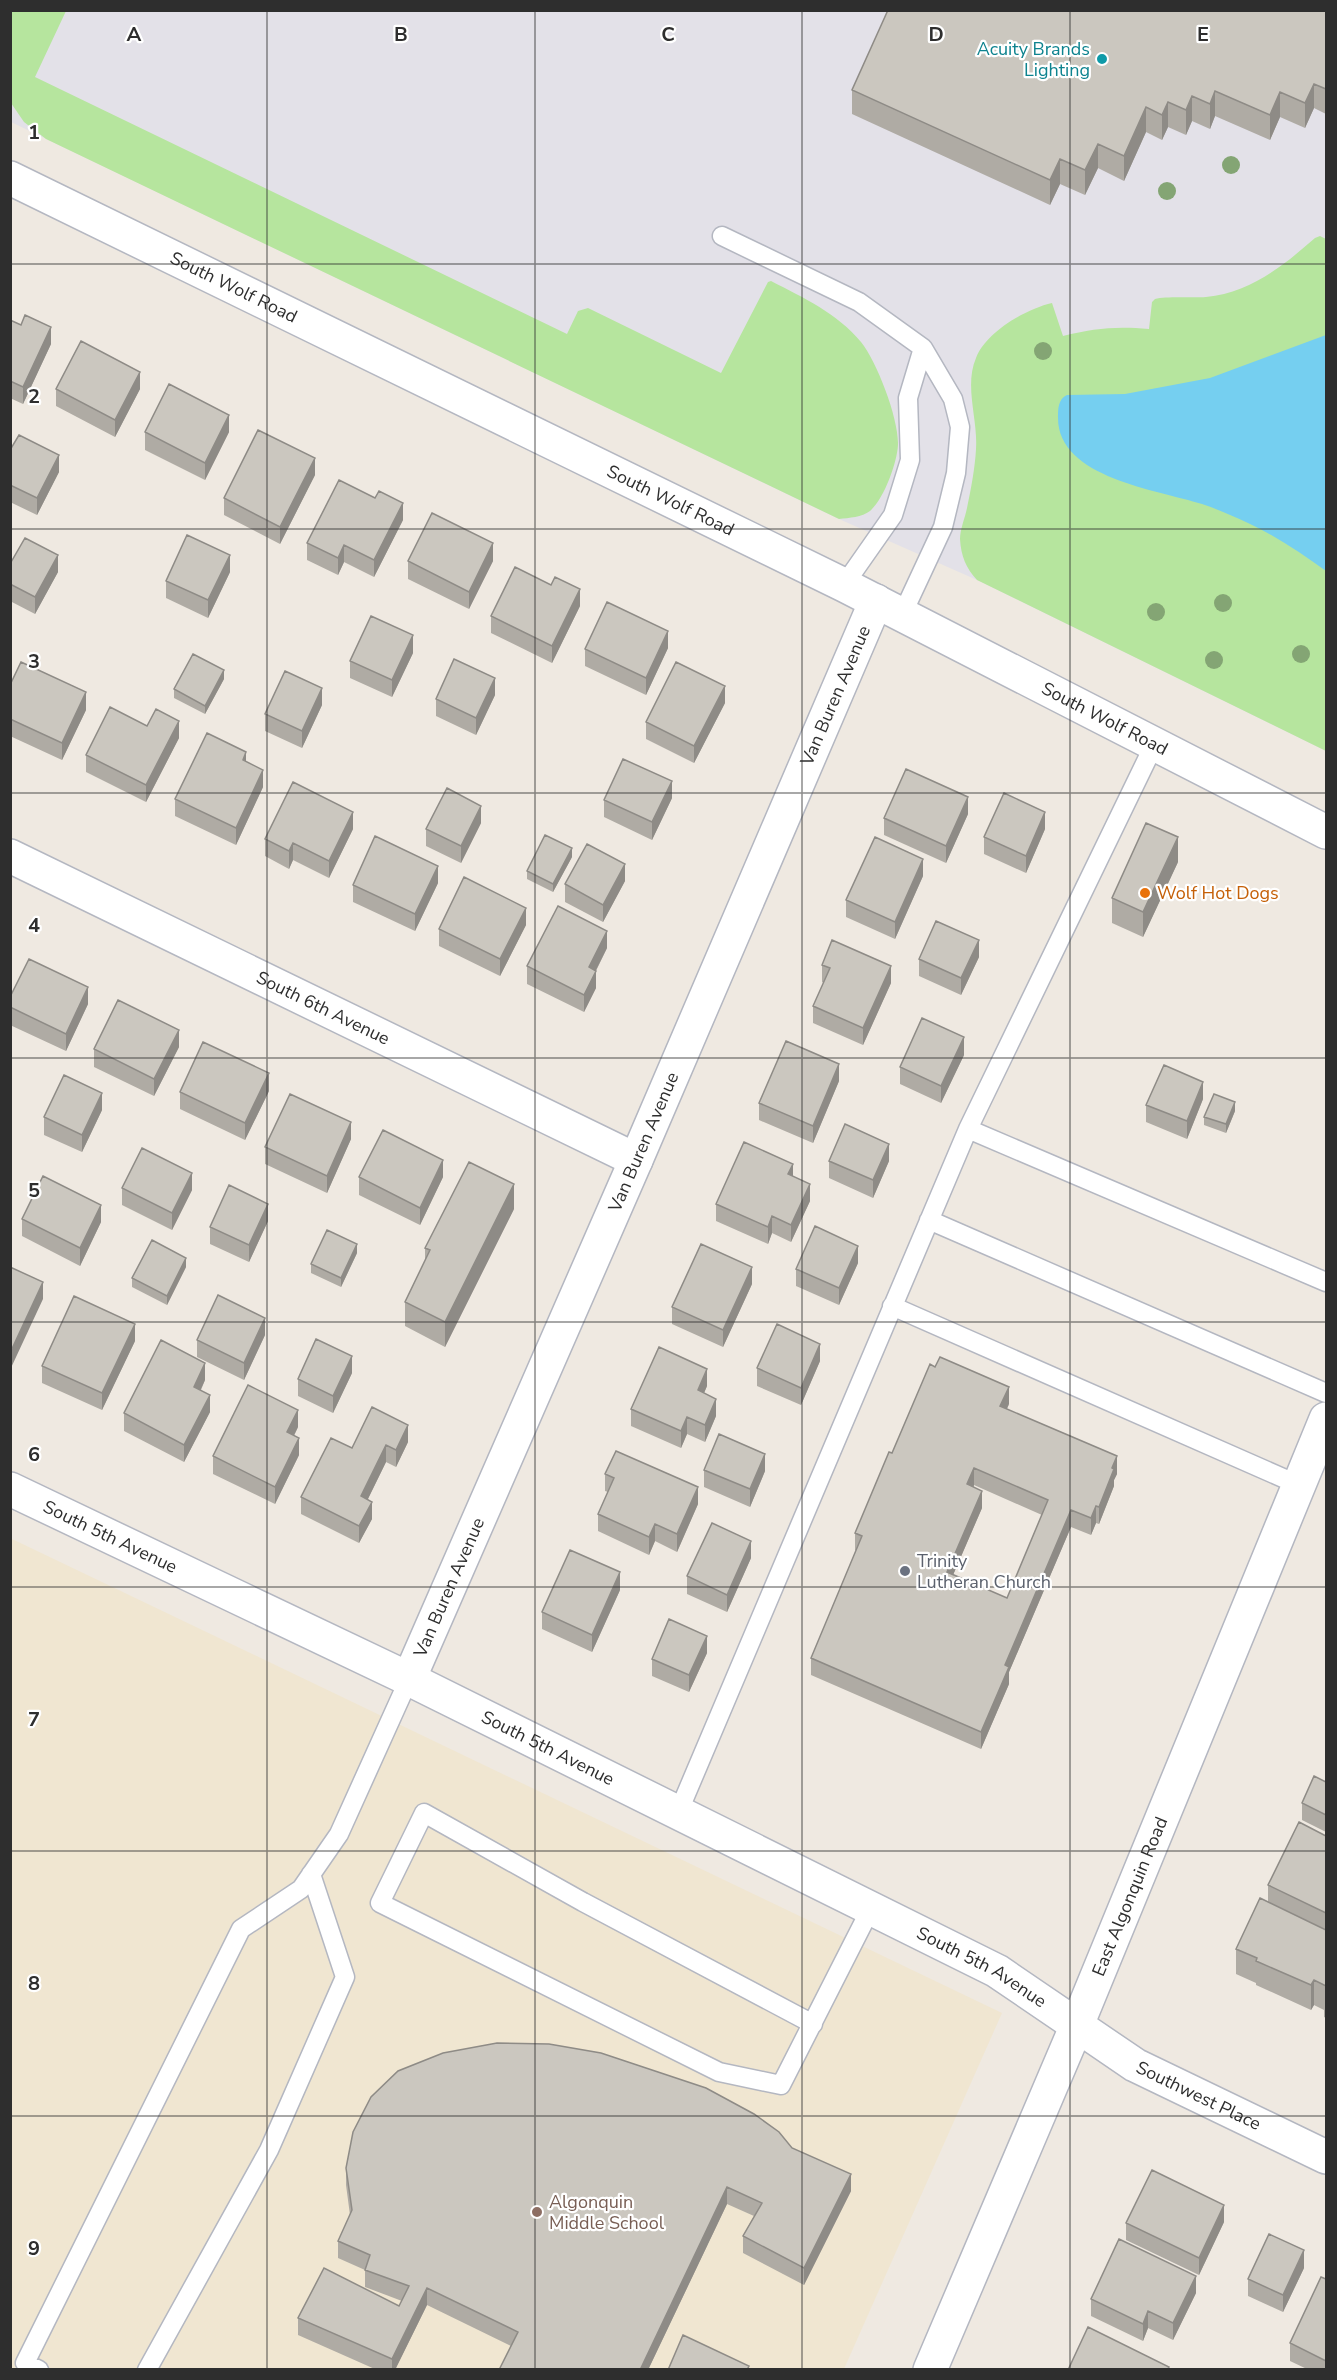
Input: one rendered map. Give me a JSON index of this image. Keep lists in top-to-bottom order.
{
  "streets": {
    "street": [
      "South Wolf Road",
      "Van Buren Avenue",
      "South 6th Avenue",
      "South 5th Avenue",
      "East Algonquin Road",
      "Southwest Place"
    ]
  },
  "crossings": [
    ["South Wolf Road", "Van Buren Avenue"],
    ["Van Buren Avenue", "South 6th Avenue"],
    ["Van Buren Avenue", "South 5th Avenue"],
    ["South 5th Avenue", "East Algonquin Road"],
    ["South 5th Avenue", "Southwest Place"],
    ["East Algonquin Road", "Southwest Place"]
  ],
  "places": [
    "Acuity Brands Lighting",
    "Wolf Hot Dogs",
    "Trinity Lutheran Church",
    "Algonquin Middle School"
  ],
  "grid": {
    "columns": [
      "A",
      "B",
      "C",
      "D",
      "E"
    ],
    "rows": [
      "1",
      "2",
      "3",
      "4",
      "5",
      "6",
      "7",
      "8",
      "9"
    ]
  }
}
